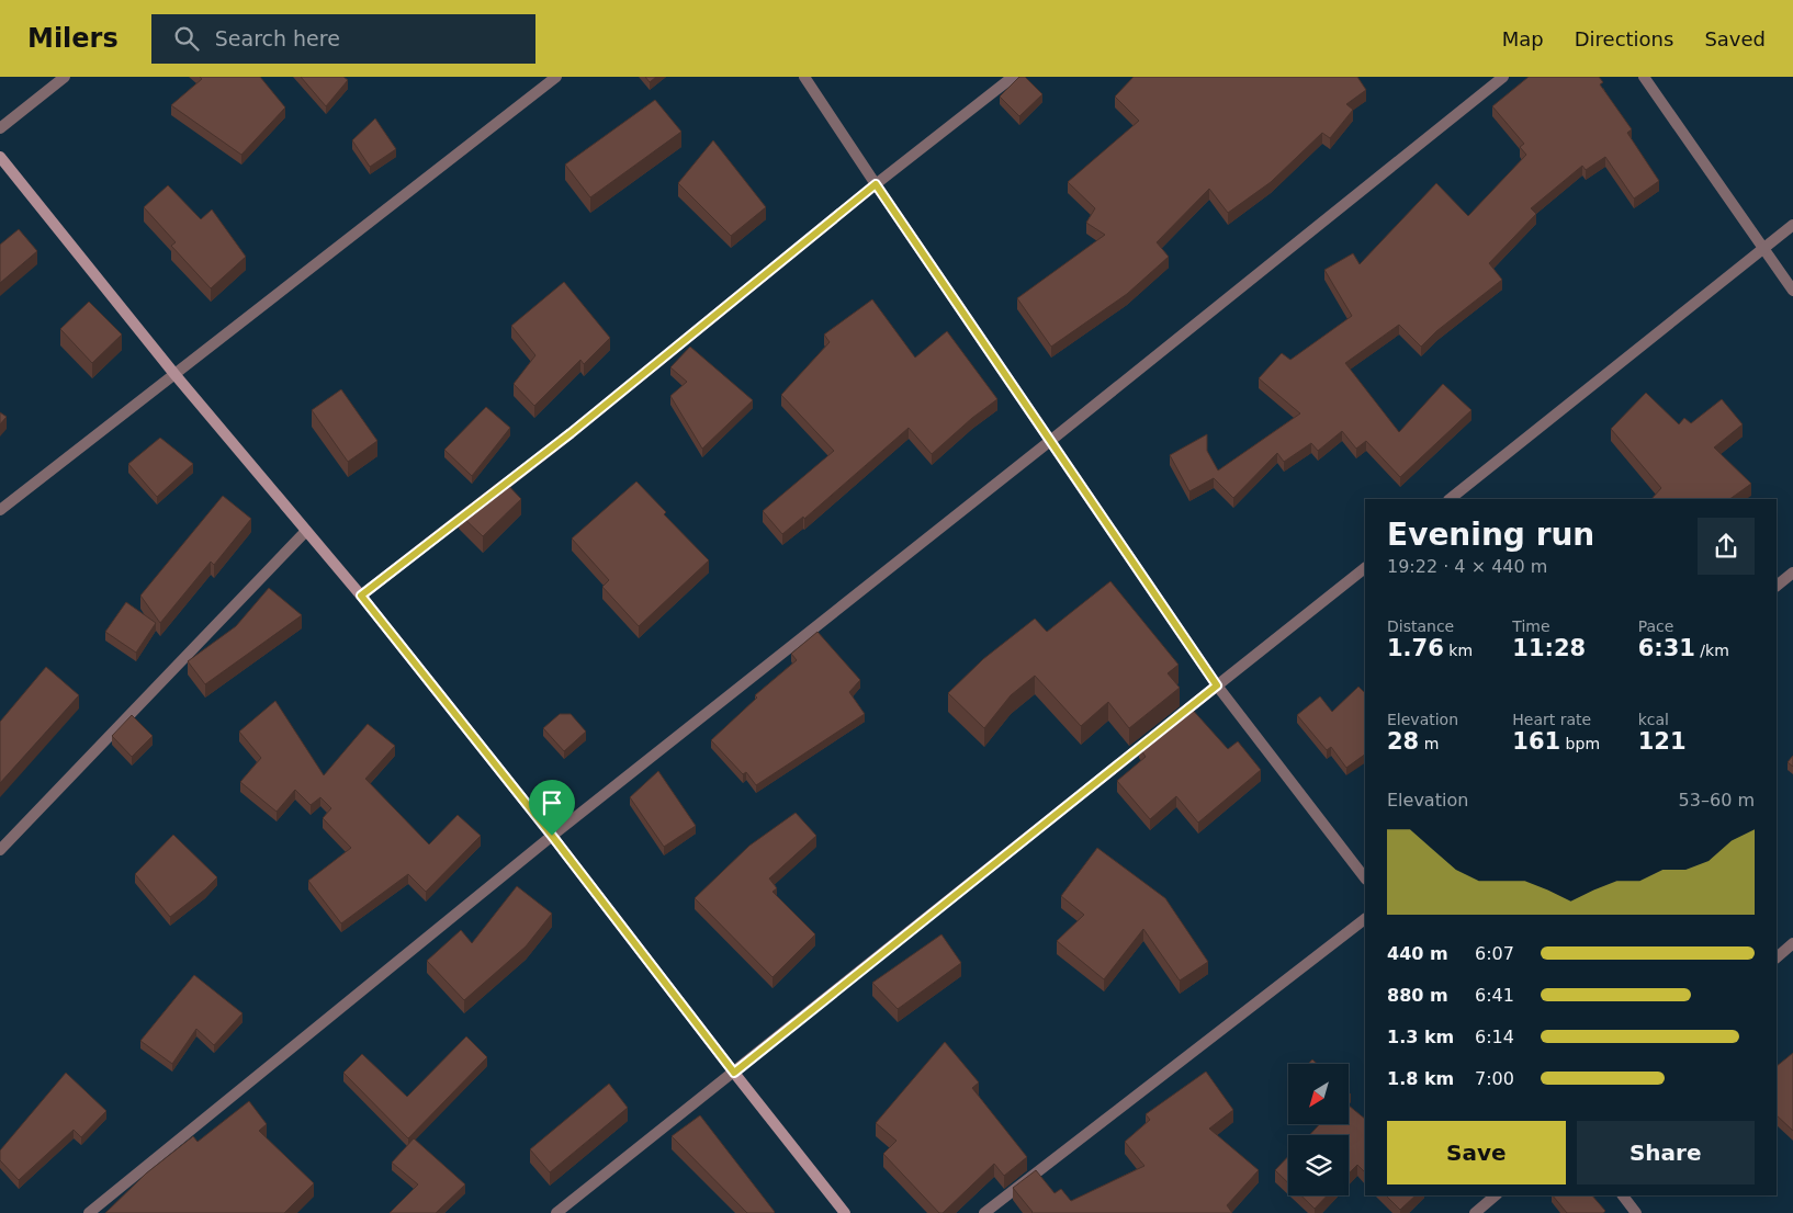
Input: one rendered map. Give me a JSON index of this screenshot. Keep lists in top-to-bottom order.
{
  "north": "bottom left",
  "page": {
    "header": "Milers",
    "search": "Search here",
    "nav": ["Map", "Directions", "Saved"],
    "heading": ["Evening run", "19:22 · 4 × 440 m"],
    "stats": [
      ["Distance", "1.76 km"],
      ["Time", "11:28"],
      ["Pace", "6:31 /km"],
      ["Elevation", "28 m"],
      ["Heart rate", "161 bpm"],
      ["kcal", "121"]
    ],
    "chart": ["Elevation", "53–60 m"],
    "list": [
      {
        "name": "440 m",
        "note": "6:07"
      },
      {
        "name": "880 m",
        "note": "6:41"
      },
      {
        "name": "1.3 km",
        "note": "6:14"
      },
      {
        "name": "1.8 km",
        "note": "7:00"
      }
    ],
    "buttons": ["Save", "Share"]
  }
}
